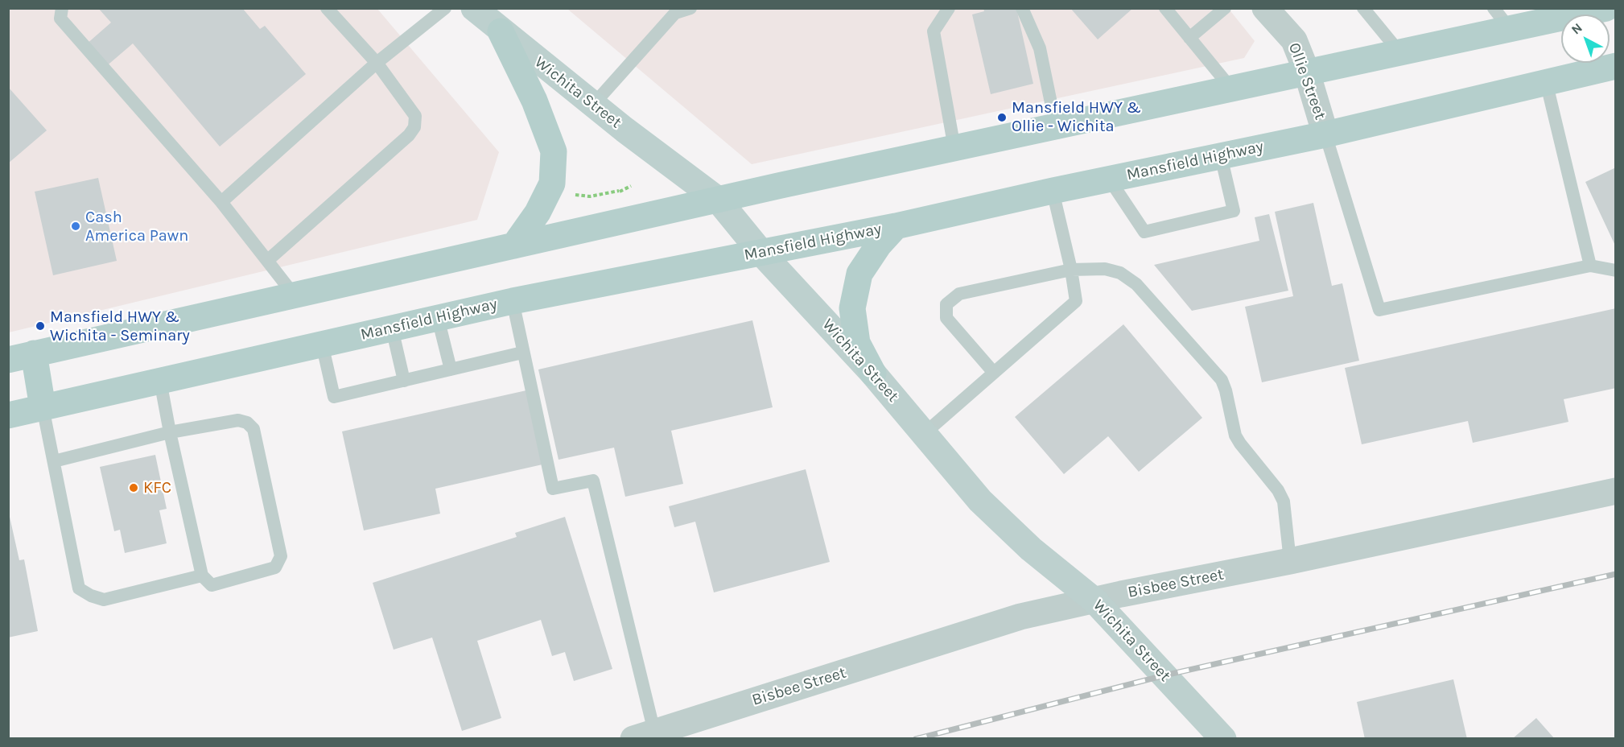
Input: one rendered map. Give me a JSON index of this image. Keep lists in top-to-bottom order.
{
  "streets": {
    "main road": ["Wichita Street", "Mansfield Highway"],
    "street": ["Ollie Street", "Bisbee Street"]
  },
  "crossings": [
    ["Ollie Street", "Mansfield Highway"],
    ["Wichita Street", "Mansfield Highway"],
    ["Wichita Street", "Bisbee Street"]
  ],
  "places": [
    "Mansfield HWY & Ollie - Wichita",
    "Cash America Pawn",
    "Mansfield HWY & Wichita - Seminary",
    "KFC"
  ],
  "north": "top left"
}
